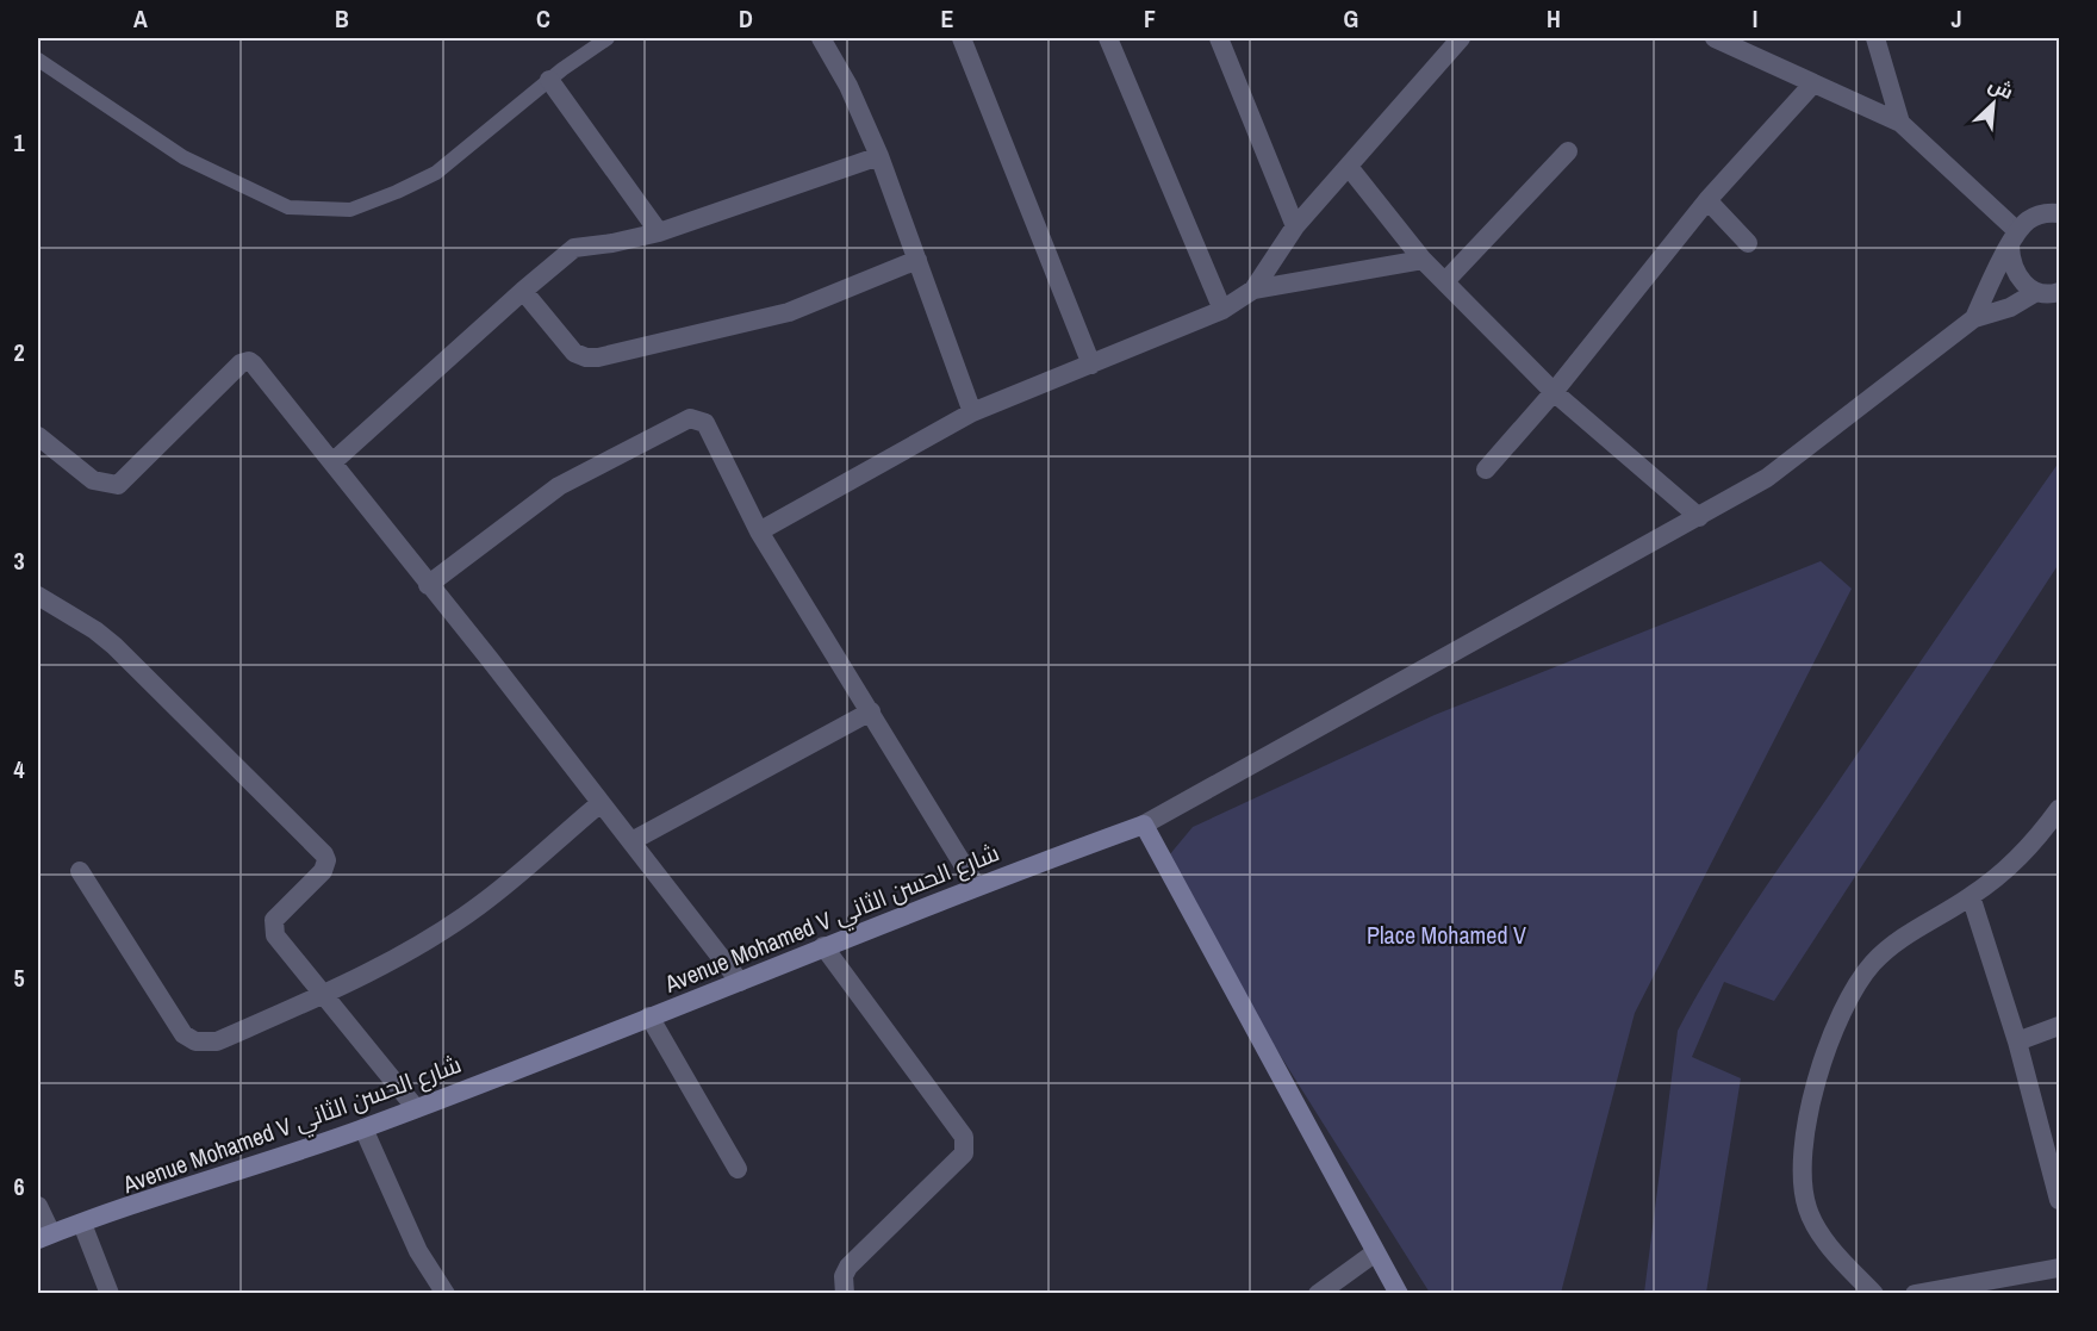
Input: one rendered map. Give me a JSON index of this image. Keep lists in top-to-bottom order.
{
  "streets": {
    "main road": ["Avenue Mohamed V شارع الحسن الثاني"]
  },
  "parks": ["Place Mohamed V"],
  "north": "top right",
  "grid": {
    "columns": [
      "A",
      "B",
      "C",
      "D",
      "E",
      "F",
      "G",
      "H",
      "I",
      "J"
    ],
    "rows": [
      "1",
      "2",
      "3",
      "4",
      "5",
      "6"
    ]
  }
}
